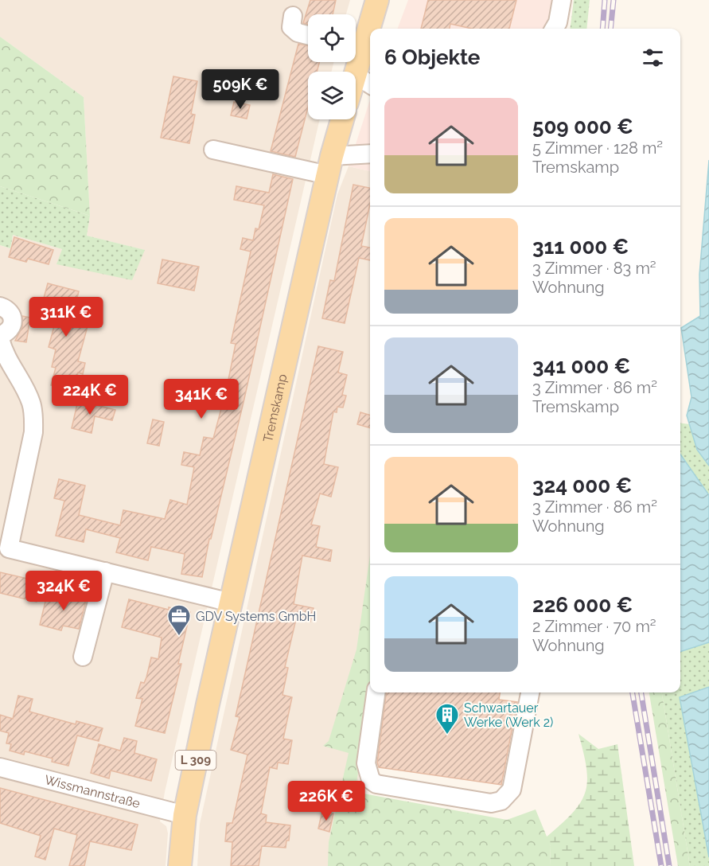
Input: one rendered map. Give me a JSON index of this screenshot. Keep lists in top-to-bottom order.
{
  "streets": {
    "main road": ["Tremskamp", "L 309"],
    "street": ["Wissmannstraße"]
  },
  "crossings": [
    ["Tremskamp", "L 309"],
    ["Tremskamp", "Wissmannstraße"],
    ["L 309", "Wissmannstraße"]
  ],
  "places": {
    "office": ["GDV Systems GmbH"],
    "building": ["Schwartauer Werke (Werk 2)"]
  },
  "page": {
    "heading": "6 Objekte",
    "price": [
      "509K €",
      "311K €",
      "224K €",
      "341K €",
      "324K €",
      "226K €"
    ],
    "list": [
      {
        "name": "509 000 €",
        "note": "5 Zimmer · 128 m² · Tremskamp"
      },
      {
        "name": "311 000 €",
        "note": "3 Zimmer · 83 m² · Wohnung"
      },
      {
        "name": "341 000 €",
        "note": "3 Zimmer · 86 m² · Tremskamp"
      },
      {
        "name": "324 000 €",
        "note": "3 Zimmer · 86 m² · Wohnung"
      },
      {
        "name": "226 000 €",
        "note": "2 Zimmer · 70 m² · Wohnung"
      }
    ]
  }
}
